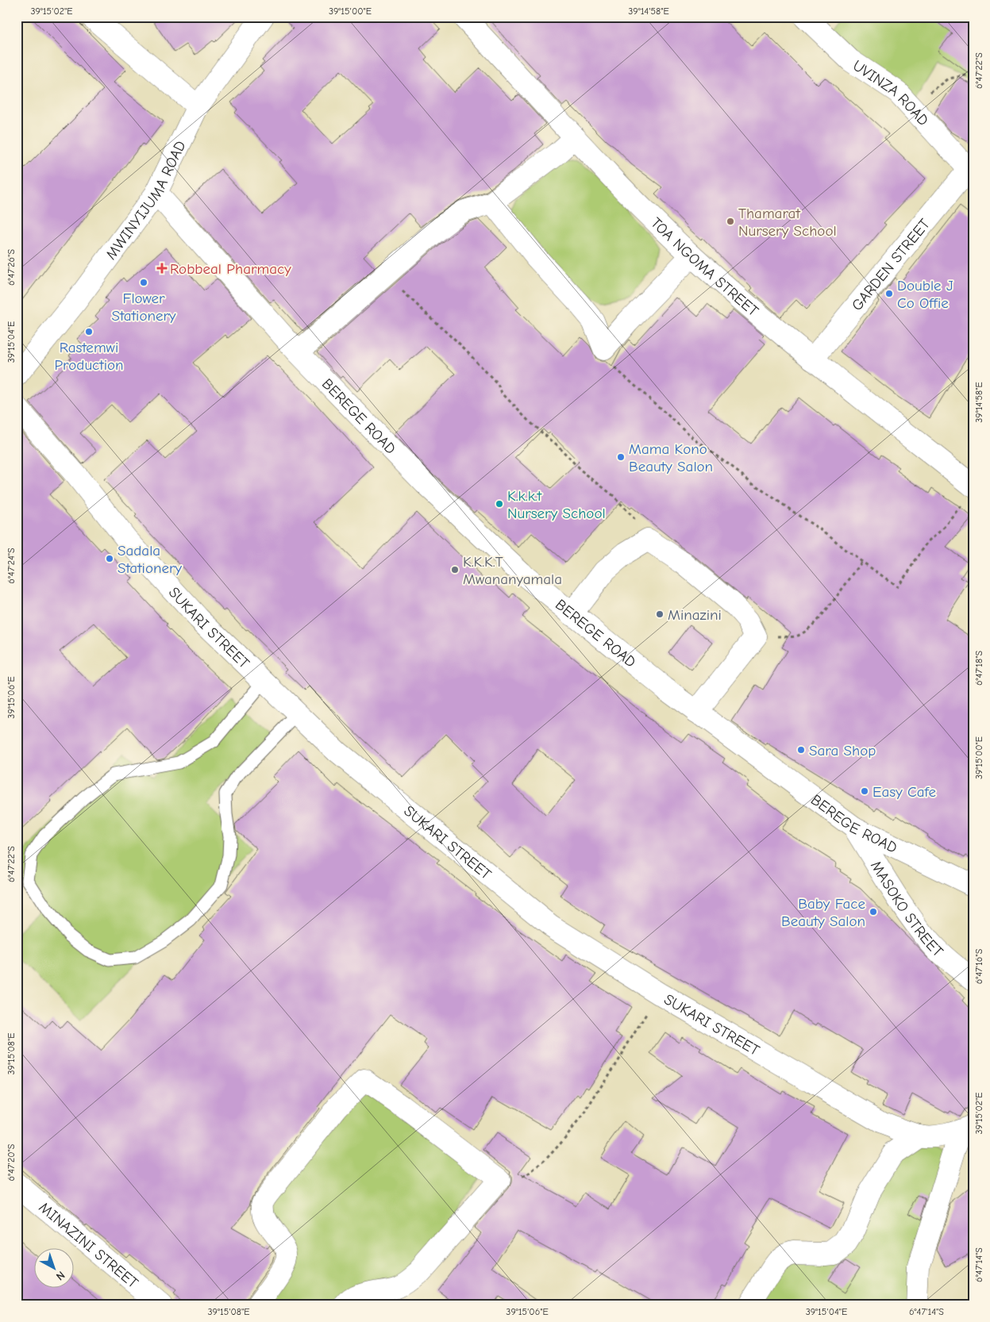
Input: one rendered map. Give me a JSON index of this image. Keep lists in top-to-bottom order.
{
  "streets": {
    "street": [
      "UVINZA ROAD",
      "MWINYIJUMA ROAD",
      "GARDEN STREET",
      "TOA NGOMA STREET",
      "BEREGE ROAD",
      "SUKARI STREET",
      "MASOKO STREET",
      "MINAZINI STREET"
    ]
  },
  "crossings": [
    ["UVINZA ROAD", "GARDEN STREET"],
    ["MWINYIJUMA ROAD", "BEREGE ROAD"],
    ["GARDEN STREET", "TOA NGOMA STREET"],
    ["BEREGE ROAD", "MASOKO STREET"]
  ],
  "places": {
    "other": [
      "Thamarat Nursery School",
      "Flower Stationery",
      "Double J Co Offie",
      "Rastemwi Production",
      "Mama Kono Beauty Salon",
      "K.k.k.t Nursery School",
      "Sadala Stationery",
      "K.K.K.T Mwananyamala",
      "Minazini",
      "Sara Shop",
      "Easy Cafe",
      "Baby Face Beauty Salon"
    ],
    "health": ["Robbeal Pharmacy"]
  },
  "north": "bottom right",
  "coordinates": [
    "39°15'02\"E",
    "39°15'00\"E",
    "39°14'58\"E",
    "6°47'22\"S",
    "6°47'26\"S",
    "39°15'04\"E",
    "6°47'24\"S",
    "6°47'18\"S",
    "39°15'06\"E",
    "6°47'16\"S",
    "39°15'08\"E",
    "6°47'20\"S",
    "6°47'14\"S"
  ]
}
